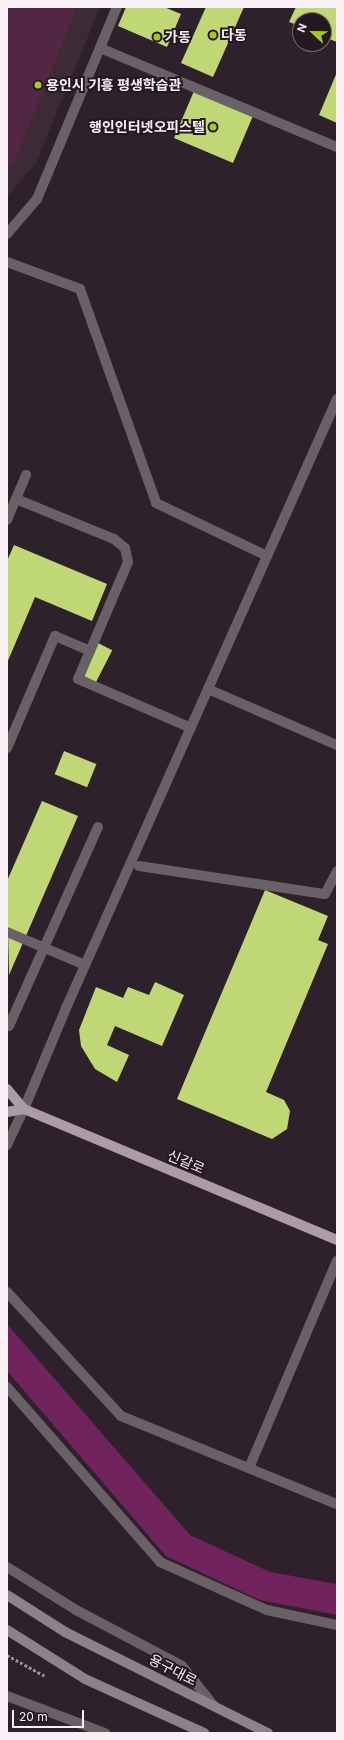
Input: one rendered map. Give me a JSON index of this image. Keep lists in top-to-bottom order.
{
  "streets": {
    "main road": ["신갈로", "용구대로"]
  },
  "places": [
    "다동",
    "가동",
    "용인시 기흥 평생학습관",
    "행인인터넷오피스텔"
  ],
  "scale_bar": "20 m",
  "north": "left"
}
